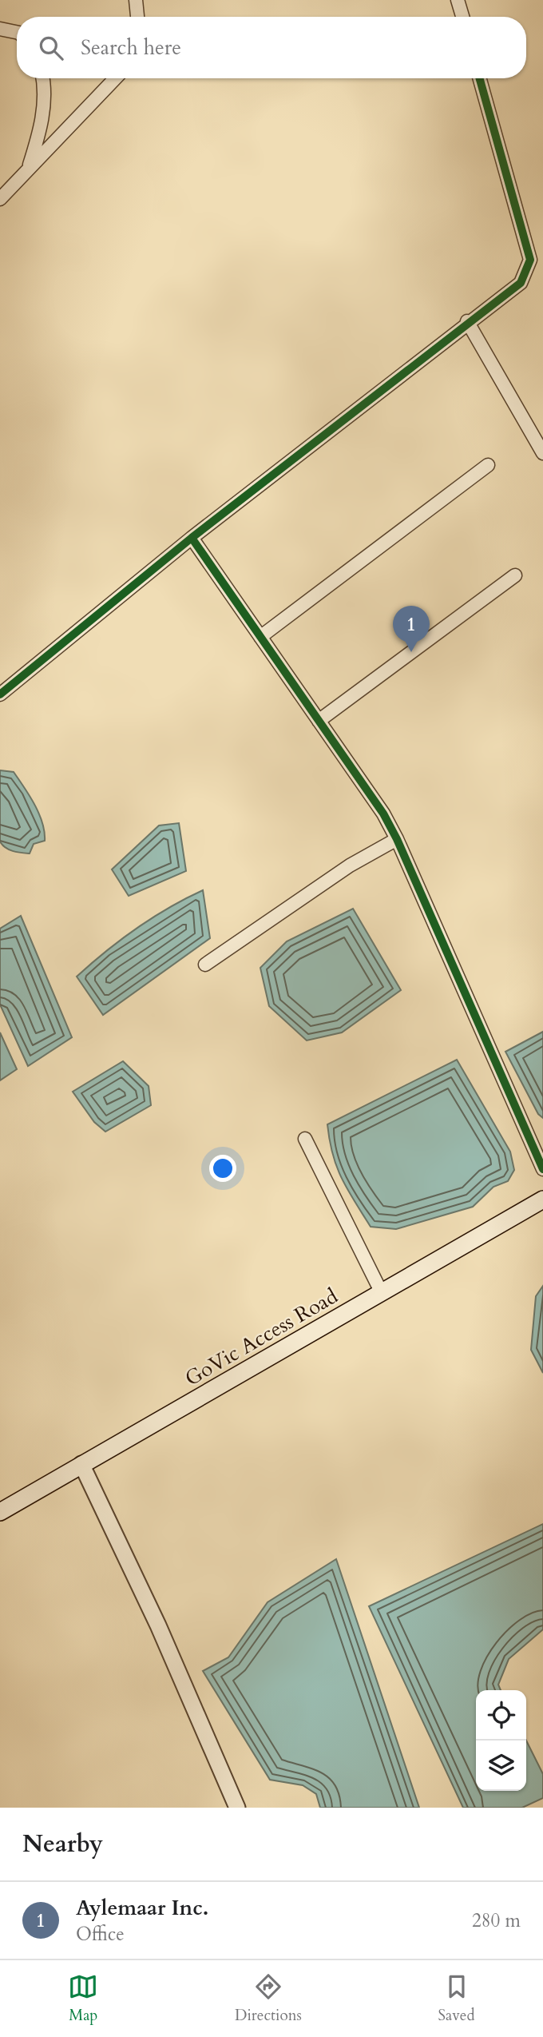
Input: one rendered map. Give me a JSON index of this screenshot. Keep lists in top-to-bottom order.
{
  "streets": {
    "main road": ["GoVic Access Road"]
  },
  "page": {
    "search": "Search here",
    "pins": "1",
    "heading": "Nearby",
    "list": [
      {
        "mark": "1",
        "name": "Aylemaar Inc.",
        "note": "Office",
        "value": "280 m"
      }
    ],
    "nav": ["Map", "Directions", "Saved"]
  }
}
